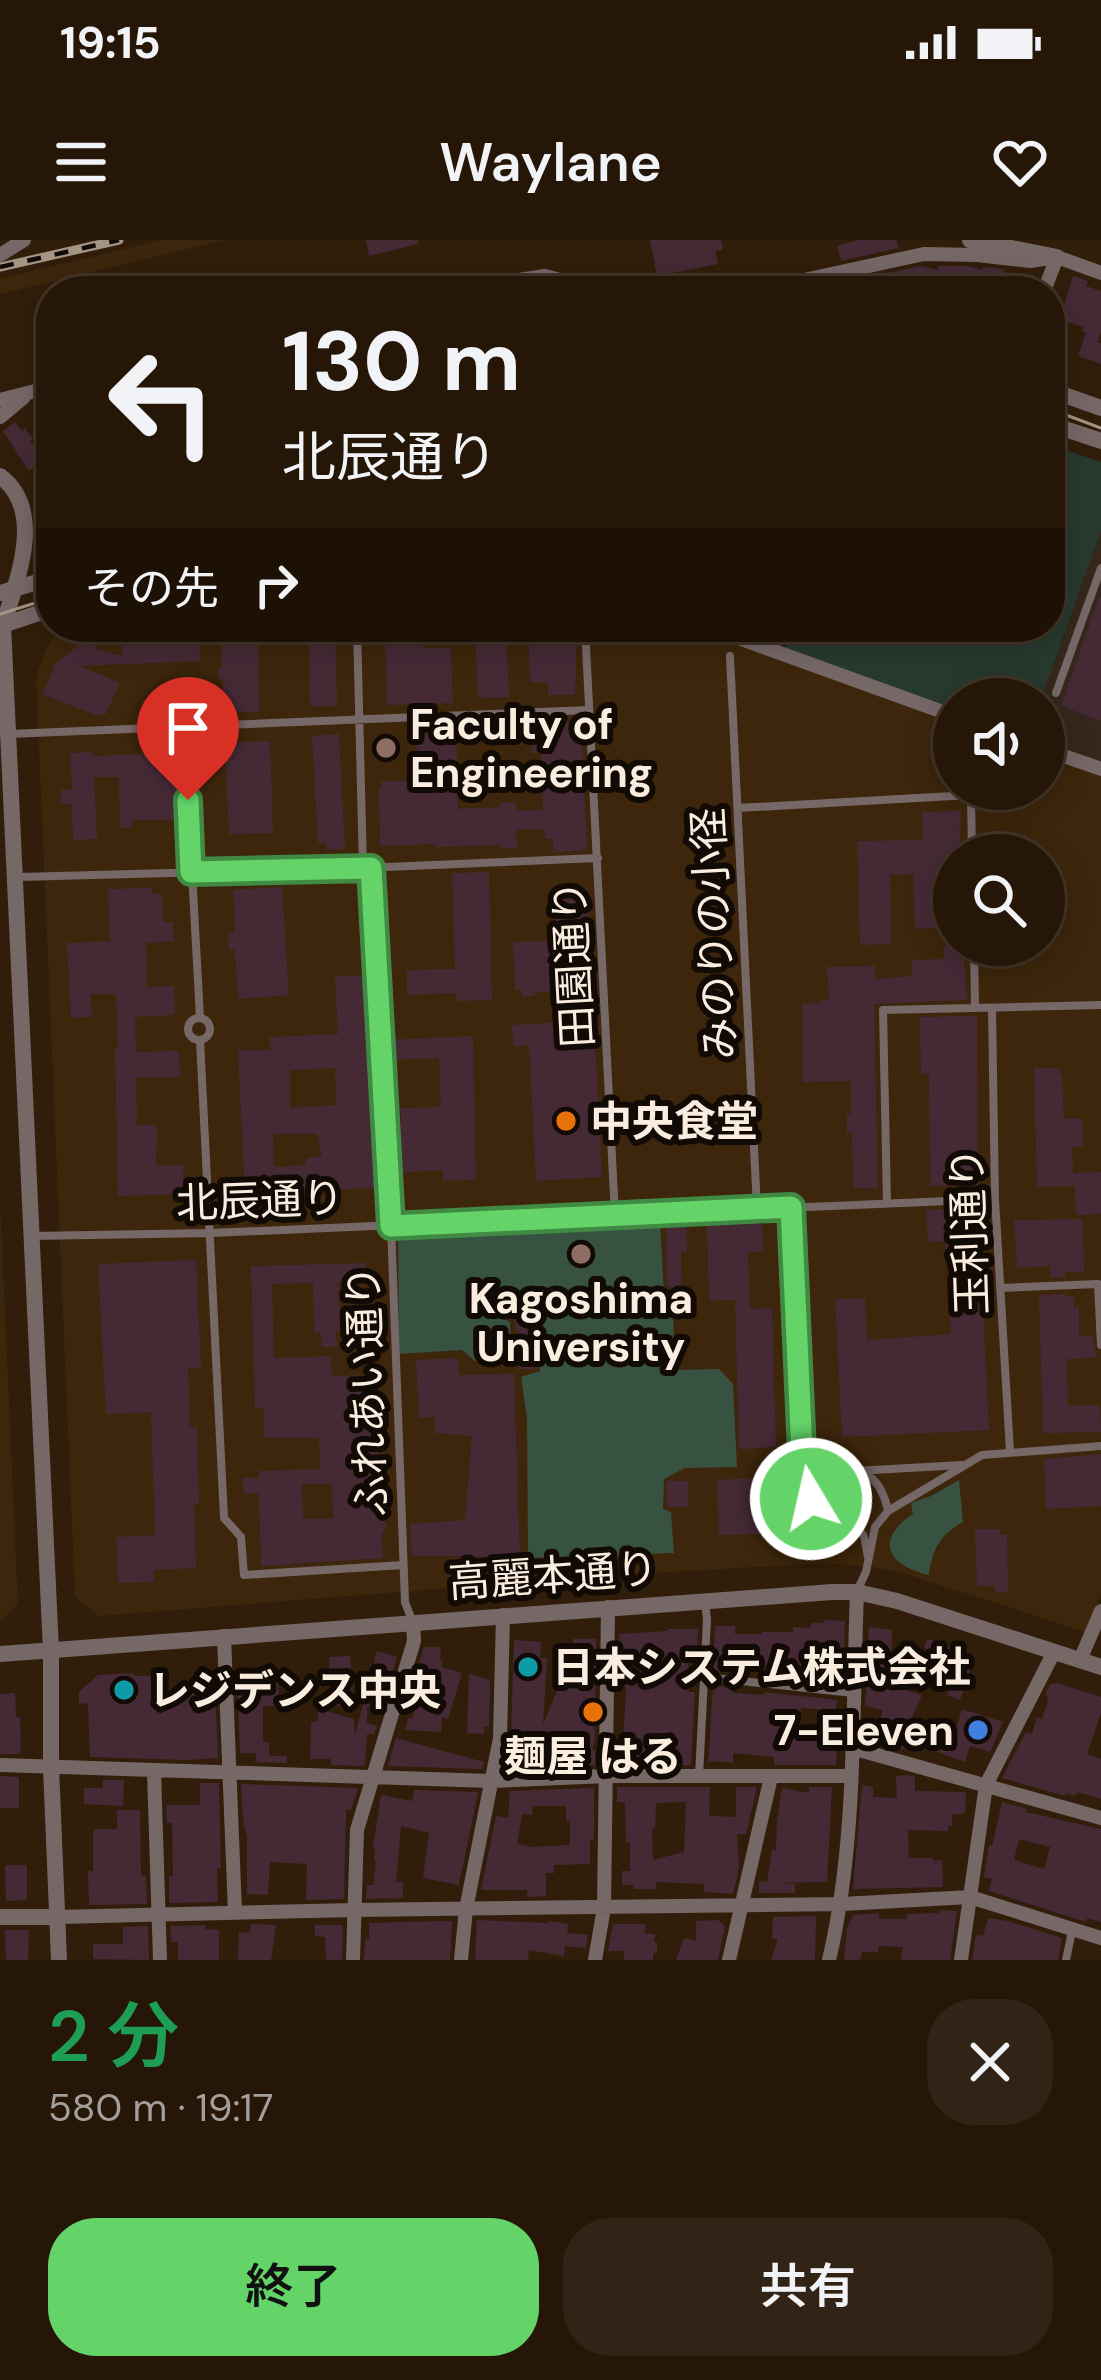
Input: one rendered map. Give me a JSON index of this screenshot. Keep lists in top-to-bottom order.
{
  "streets": {
    "street": ["高麗本通り"],
    "lane": [
      "みのりの小径",
      "田園通り",
      "北辰通り",
      "玉利通り",
      "ふれあい通り"
    ]
  },
  "crossings": [
    ["みのりの小径", "北辰通り"],
    ["田園通り", "北辰通り"],
    ["北辰通り", "玉利通り"],
    ["北辰通り", "ふれあい通り"],
    ["ふれあい通り", "高麗本通り"]
  ],
  "places": [
    "Faculty of Engineering",
    "中央食堂",
    "Kagoshima University",
    "日本システム株式会社",
    "レジデンス中央",
    "麺屋 はる",
    "7-Eleven"
  ],
  "page": {
    "status": "19:15",
    "header": "Waylane",
    "turn": ["130 m", "北辰通り"],
    "then": "その先",
    "heading": ["2 分", "580 m · 19:17"],
    "buttons": ["終了", "共有"]
  }
}
